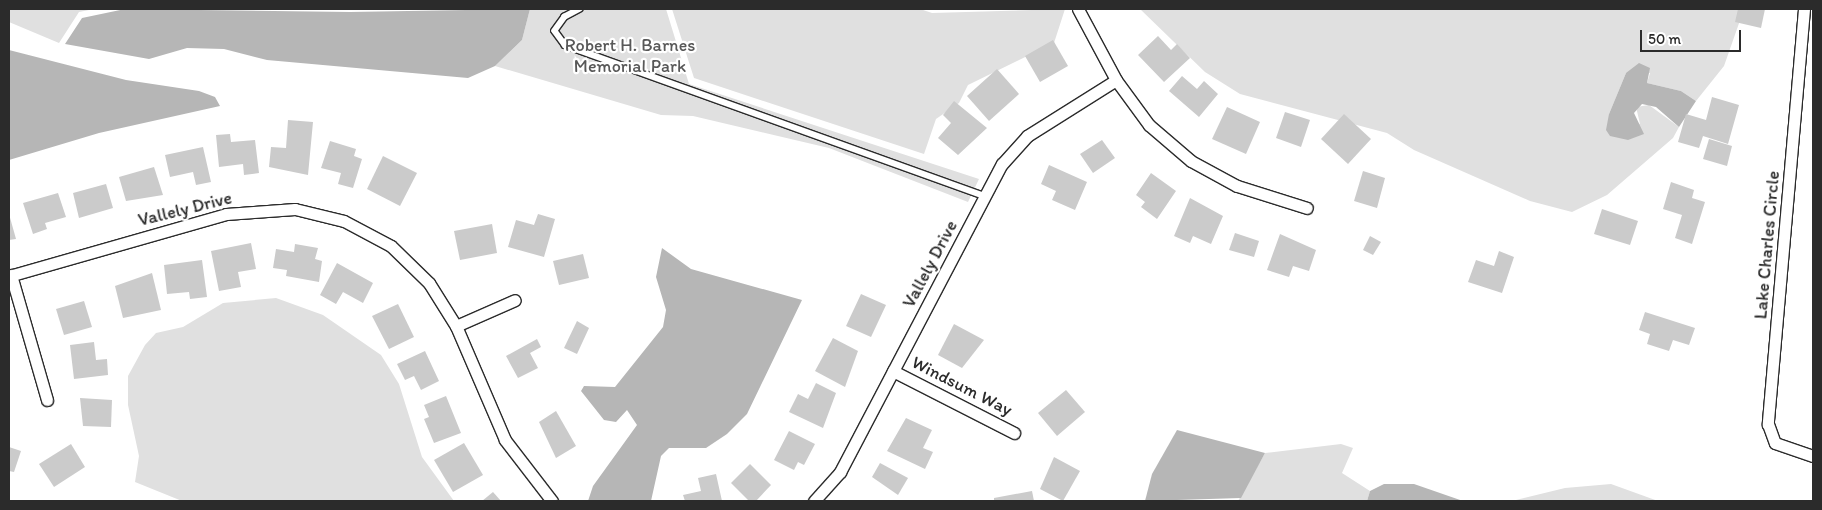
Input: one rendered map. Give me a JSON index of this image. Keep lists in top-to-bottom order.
{
  "streets": {
    "street": ["Vallely Drive", "Lake Charles Circle", "Windsum Way"]
  },
  "crossings": [
    ["Vallely Drive", "Windsum Way"]
  ],
  "parks": ["Robert H. Barnes Memorial Park"],
  "scale_bar": "50 m"
}
